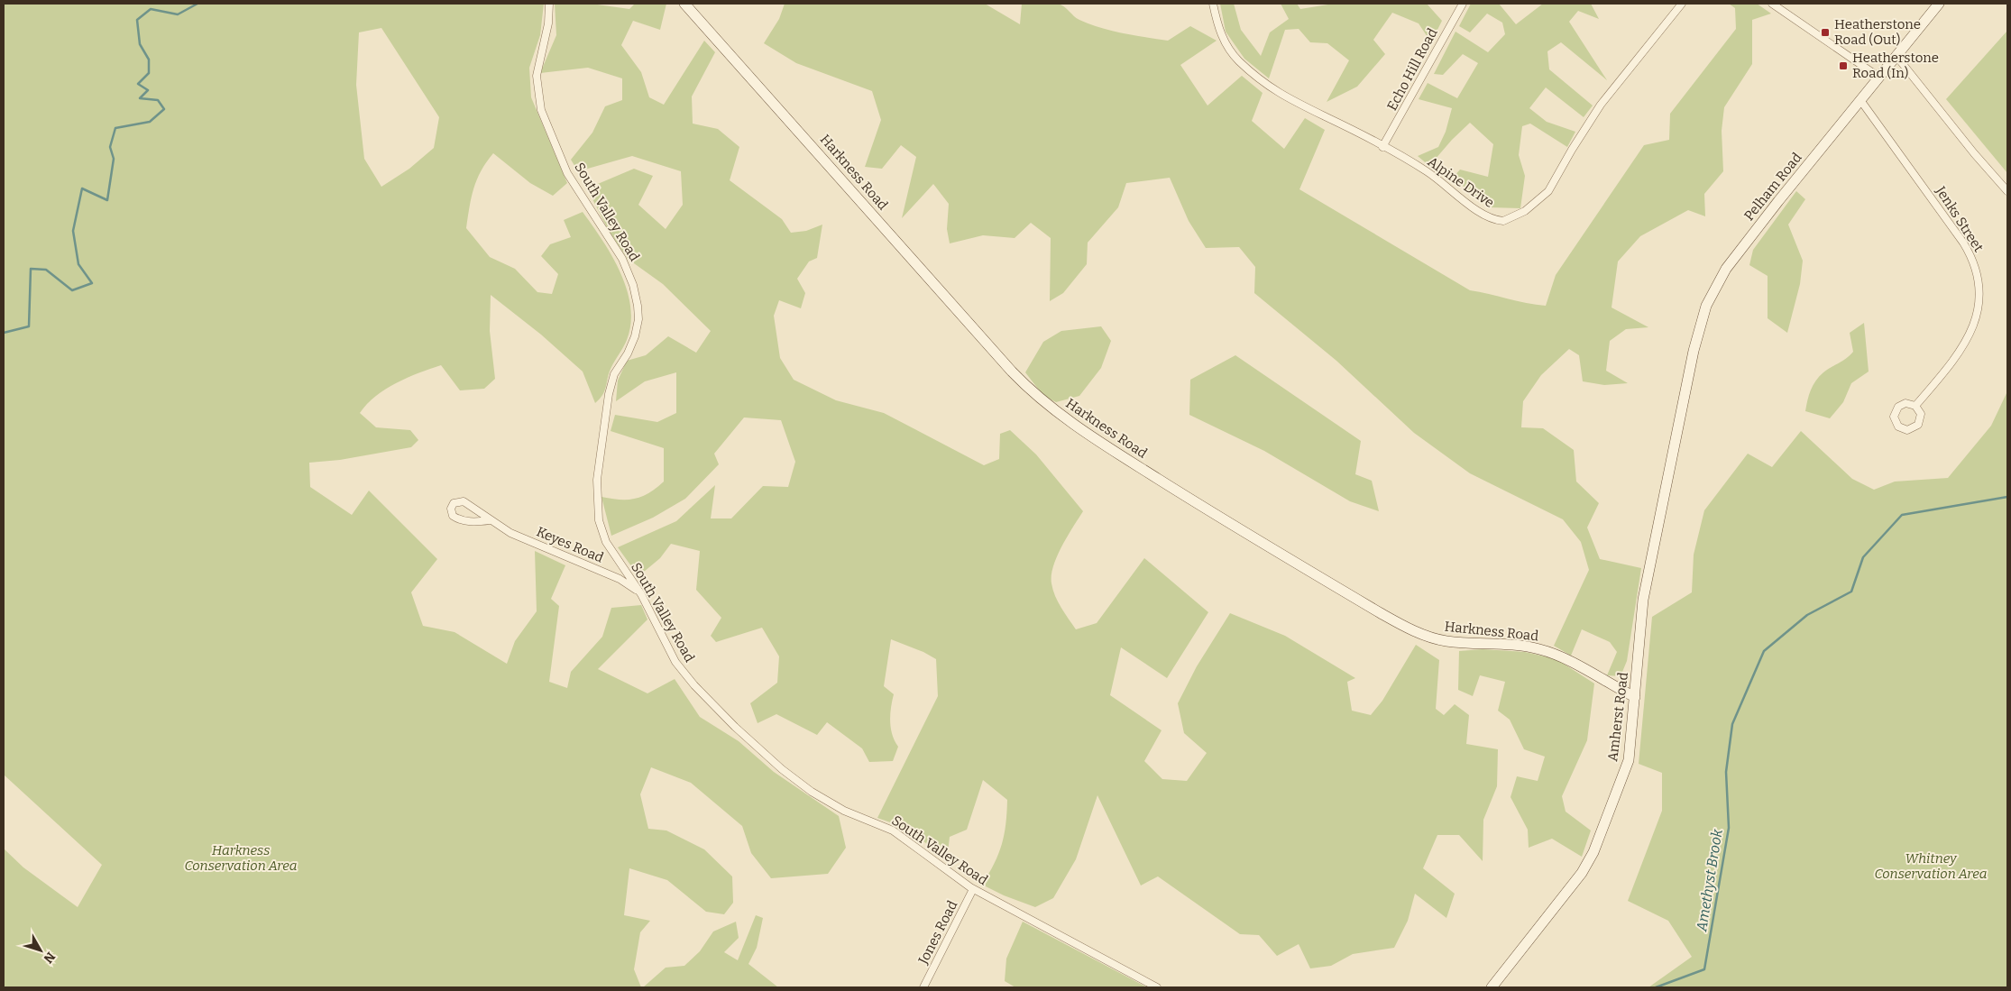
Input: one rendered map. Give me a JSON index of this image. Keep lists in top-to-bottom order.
{
  "streets": {
    "main road": ["Harkness Road", "Pelham Road", "Amherst Road"],
    "street": [
      "Echo Hill Road",
      "Alpine Drive",
      "South Valley Road",
      "Jenks Street",
      "Keyes Road",
      "Jones Road"
    ]
  },
  "crossings": [
    ["Echo Hill Road", "Alpine Drive"],
    ["Harkness Road", "Amherst Road"],
    ["Pelham Road", "Jenks Street"],
    ["Pelham Road", "Amherst Road"],
    ["South Valley Road", "Keyes Road"],
    ["South Valley Road", "Jones Road"]
  ],
  "water": ["Amethyst Brook"],
  "parks": ["Harkness Conservation Area", "Whitney Conservation Area"],
  "places": {
    "transit": ["Heatherstone Road (Out)", "Heatherstone Road (In)"]
  },
  "north": "bottom right"
}
